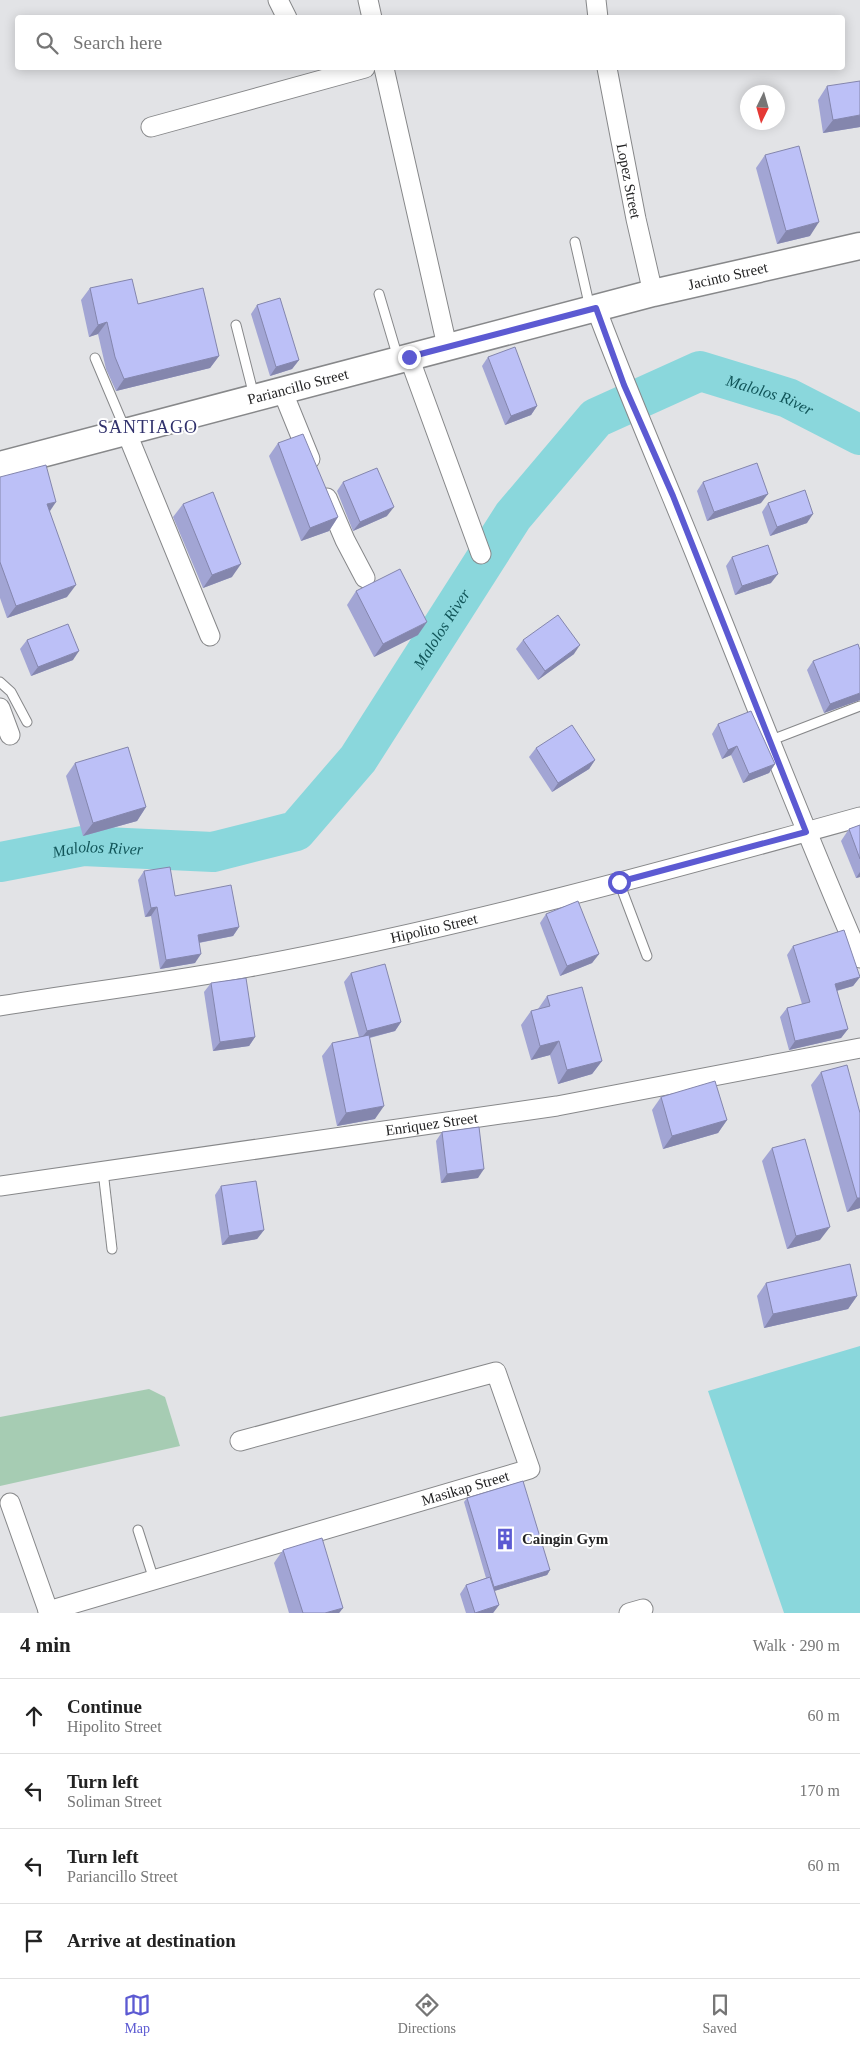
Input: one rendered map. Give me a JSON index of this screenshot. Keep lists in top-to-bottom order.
{
  "streets": {
    "main road": ["Jacinto Street", "Pariancillo Street"],
    "street": [
      "Lopez Street",
      "Hipolito Street",
      "Enriquez Street",
      "Masikap Street"
    ]
  },
  "crossings": [
    ["Lopez Street", "Jacinto Street"],
    ["Jacinto Street", "Pariancillo Street"]
  ],
  "districts": ["SANTIAGO"],
  "water": ["Malolos River"],
  "places": {
    "building": ["Caingin Gym"]
  },
  "north": "bottom",
  "page": {
    "search": "Search here",
    "heading": ["4 min", "Walk · 290 m"],
    "list": [
      ["Continue", "Hipolito Street", "60 m"],
      ["Turn left", "Soliman Street", "170 m"],
      ["Turn left", "Pariancillo Street", "60 m"],
      "Arrive at destination"
    ],
    "nav": ["Map", "Directions", "Saved"]
  }
}
